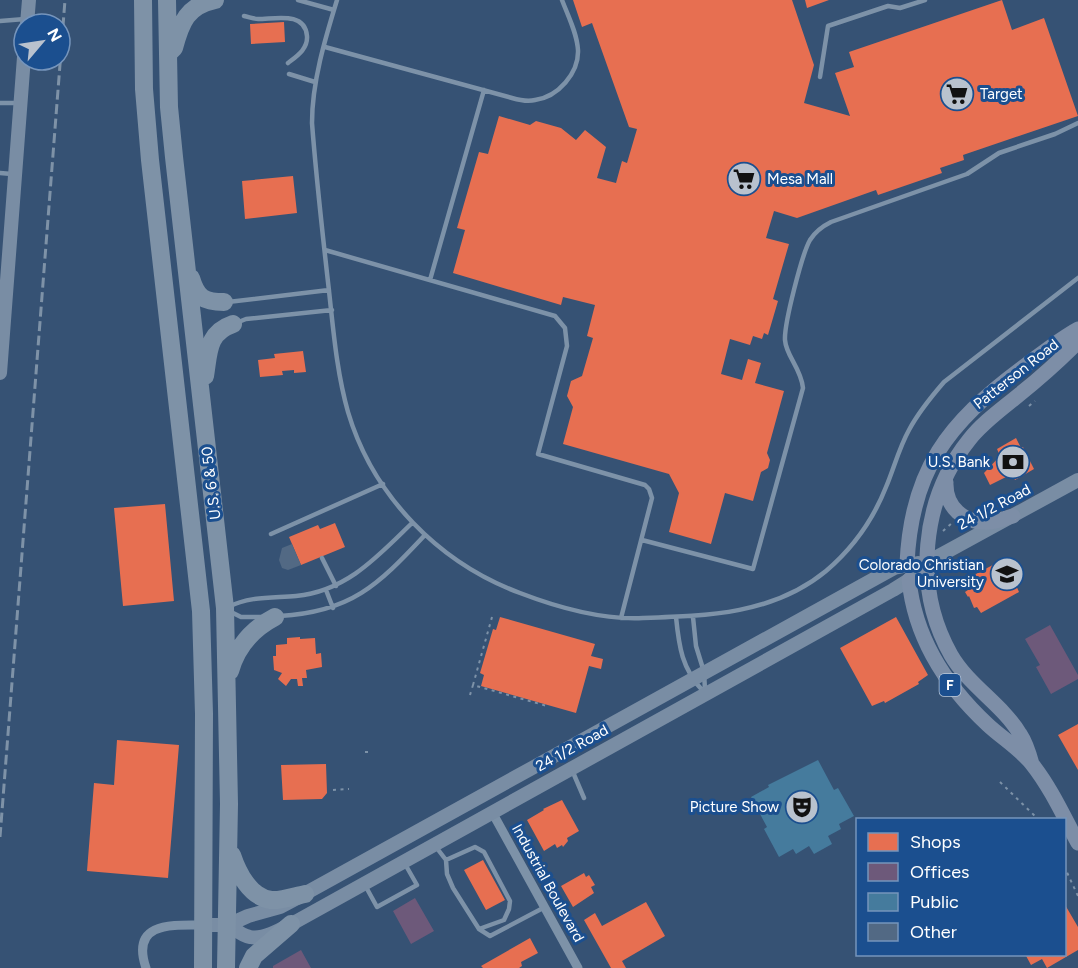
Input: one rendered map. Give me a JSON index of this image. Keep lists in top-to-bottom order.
{
  "streets": {
    "highway": ["U.S. 6 & 50"],
    "main road": ["Patterson Road", "24 1/2 Road", "F"],
    "street": ["Industrial Boulevard"]
  },
  "crossings": [
    ["Patterson Road", "24 1/2 Road"],
    ["U.S. 6 & 50", "24 1/2 Road"],
    ["24 1/2 Road", "Industrial Boulevard"]
  ],
  "places": {
    "supermarket": ["Target", "Mesa Mall"],
    "bank": ["U.S. Bank"],
    "school or university": ["Colorado Christian University"],
    "theatre": ["Picture Show"]
  },
  "legend": [
    "Shops",
    "Offices",
    "Public",
    "Other"
  ],
  "north": "top right"
}
